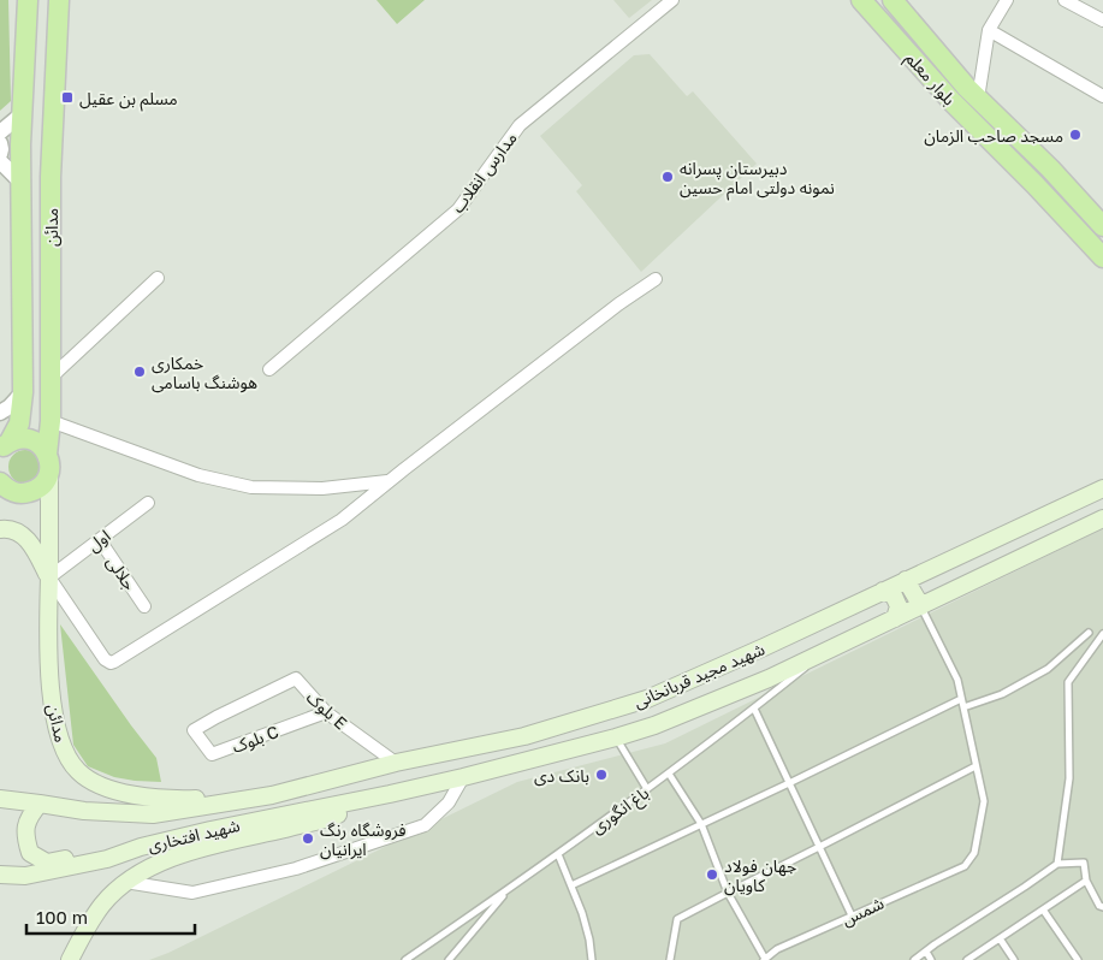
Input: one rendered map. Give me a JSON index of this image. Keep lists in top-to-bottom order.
{
  "streets": {
    "main road": [
      "بلوار معلم",
      "مدائن",
      "شهید مجید قربانخانی",
      "شهید افتخاری"
    ],
    "street": [
      "مدارس انقلاب",
      "اول",
      "جلالی",
      "بلوک E",
      "بلوک C"
    ],
    "lane": ["باغ انگوری", "شمس"]
  },
  "crossings": [
    ["مدائن", "اول"],
    ["مدائن", "شهید مجید قربانخانی"],
    ["مدائن", "شهید افتخاری"],
    ["اول", "جلالی"],
    ["شهید مجید قربانخانی", "بلوک E"],
    ["شهید مجید قربانخانی", "باغ انگوری"],
    ["شهید مجید قربانخانی", "شهید افتخاری"],
    ["بلوک E", "بلوک C"]
  ],
  "places": {
    "transit": ["مسلم بن عقیل"],
    "other": [
      "مسجد صاحب الزمان",
      "دبیرستان پسرانه نمونه دولتی امام حسین",
      "خمکاری هوشنگ باسامی",
      "بانک دی",
      "فروشگاه رنگ ایرانیان",
      "جهان فولاد کاویان"
    ]
  },
  "scale_bar": "100 m"
}
